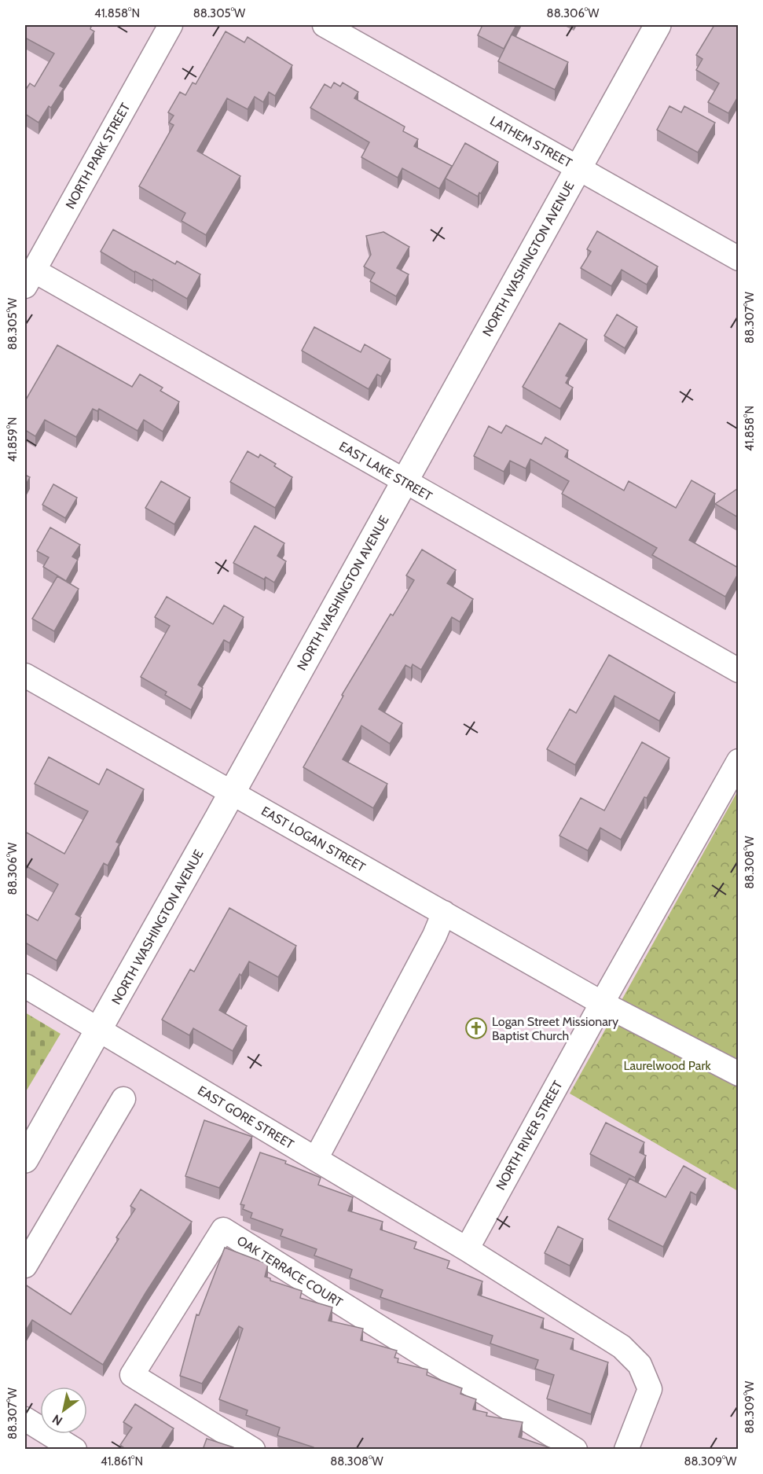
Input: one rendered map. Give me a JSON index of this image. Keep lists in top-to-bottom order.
{
  "streets": {
    "main road": ["NORTH WASHINGTON AVENUE"],
    "street": [
      "LATHEM STREET",
      "NORTH PARK STREET",
      "EAST LAKE STREET",
      "EAST LOGAN STREET",
      "EAST GORE STREET",
      "NORTH RIVER STREET",
      "OAK TERRACE COURT"
    ]
  },
  "crossings": [
    ["LATHEM STREET", "NORTH WASHINGTON AVENUE"],
    ["NORTH PARK STREET", "EAST LAKE STREET"],
    ["NORTH WASHINGTON AVENUE", "EAST LAKE STREET"],
    ["NORTH WASHINGTON AVENUE", "EAST LOGAN STREET"],
    ["NORTH WASHINGTON AVENUE", "EAST GORE STREET"],
    ["EAST LOGAN STREET", "NORTH RIVER STREET"],
    ["EAST GORE STREET", "NORTH RIVER STREET"]
  ],
  "parks": ["Laurelwood Park"],
  "places": {
    "church": ["Logan Street Missionary Baptist Church"]
  },
  "north": "bottom left",
  "coordinates": [
    "41.858°N",
    "88.305°W",
    "88.306°W",
    "88.307°W",
    "41.859°N",
    "88.308°W",
    "88.309°W",
    "41.861°N"
  ]
}
